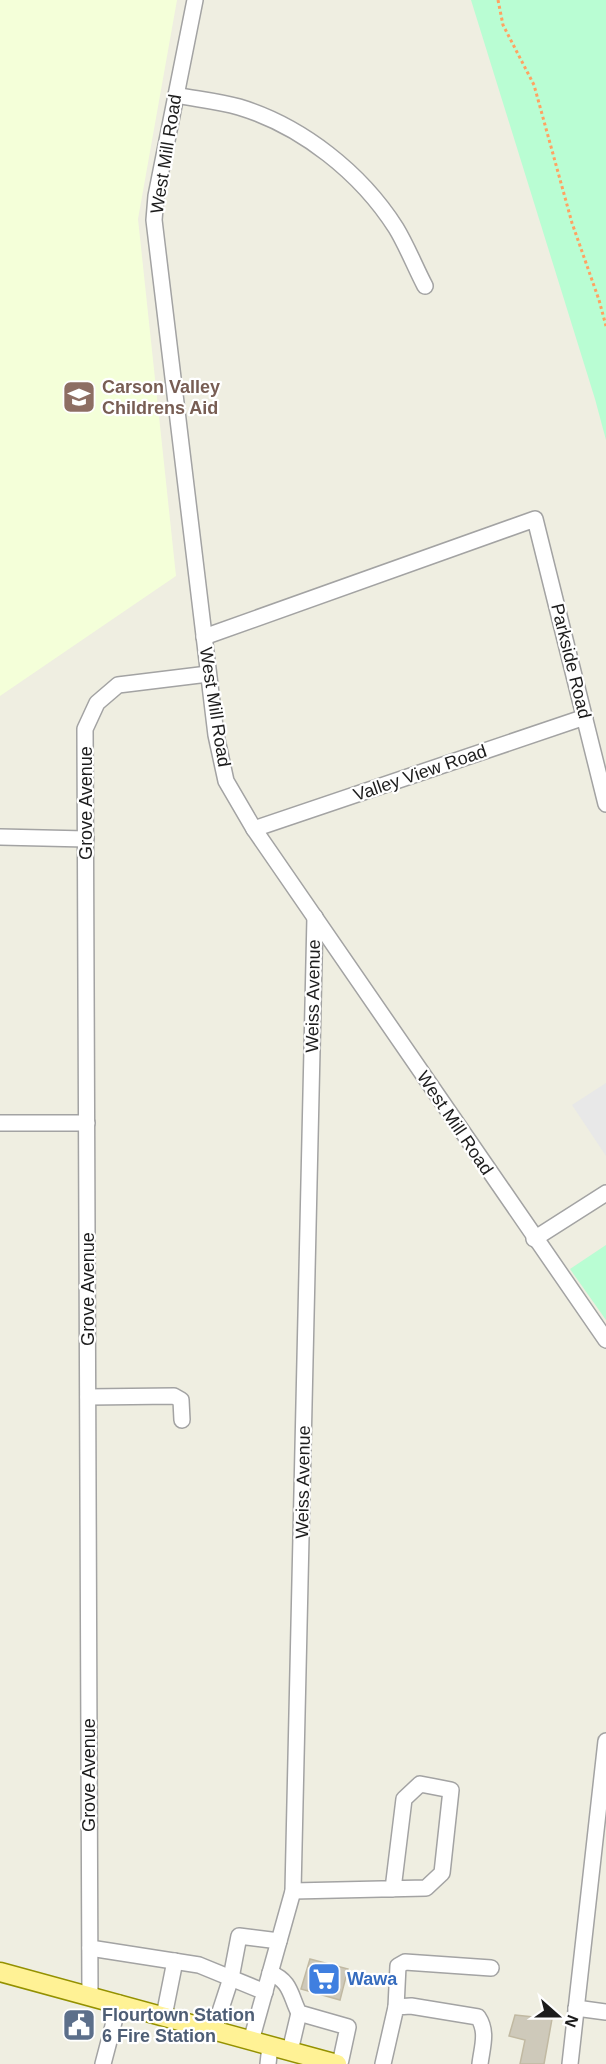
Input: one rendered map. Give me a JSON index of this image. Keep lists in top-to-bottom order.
{
  "streets": {
    "street": [
      "West Mill Road",
      "Parkside Road",
      "Valley View Road",
      "Grove Avenue",
      "Weiss Avenue"
    ]
  },
  "crossings": [
    ["West Mill Road", "Parkside Road"],
    ["West Mill Road", "Valley View Road"],
    ["West Mill Road", "Grove Avenue"],
    ["West Mill Road", "Weiss Avenue"],
    ["Parkside Road", "Valley View Road"]
  ],
  "places": {
    "school or university": ["Carson Valley Childrens Aid"],
    "supermarket": ["Wawa"],
    "public building": ["Flourtown Station 6 Fire Station"]
  },
  "north": "right"
}
